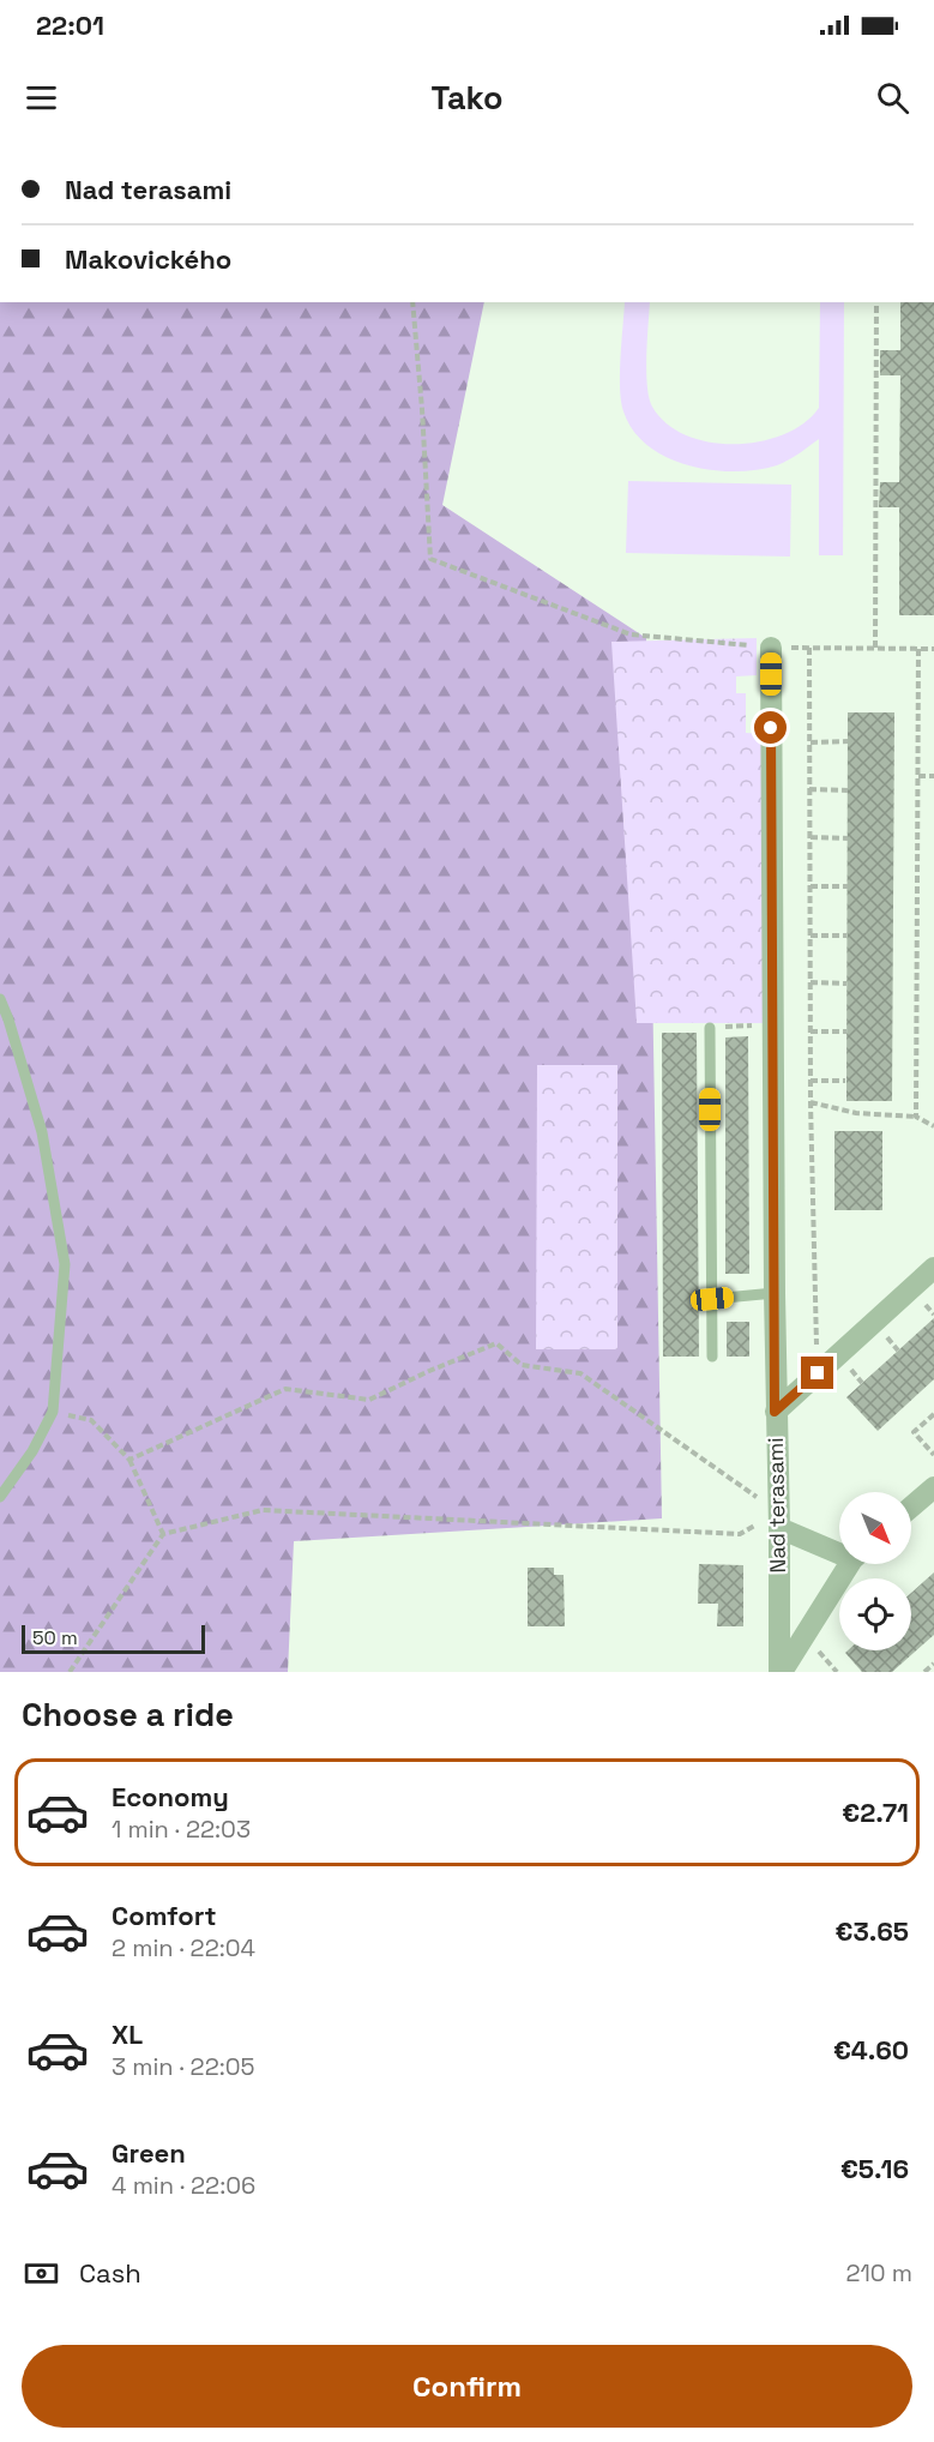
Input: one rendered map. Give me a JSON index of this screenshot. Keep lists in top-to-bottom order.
{
  "streets": {
    "street": ["Nad terasami"]
  },
  "scale_bar": "50 m",
  "north": "bottom right",
  "page": {
    "status": "22:01",
    "header": "Tako",
    "banner": ["Nad terasami", "Makovického"],
    "scale": "50 m",
    "heading": "Choose a ride",
    "list": [
      {
        "name": "Economy",
        "note": "1 min · 22:03",
        "value": "€2.71"
      },
      {
        "name": "Comfort",
        "note": "2 min · 22:04",
        "value": "€3.65"
      },
      {
        "name": "XL",
        "note": "3 min · 22:05",
        "value": "€4.60"
      },
      {
        "name": "Green",
        "note": "4 min · 22:06",
        "value": "€5.16"
      }
    ],
    "pay": ["Cash", "210 m"],
    "buttons": "Confirm"
  }
}
